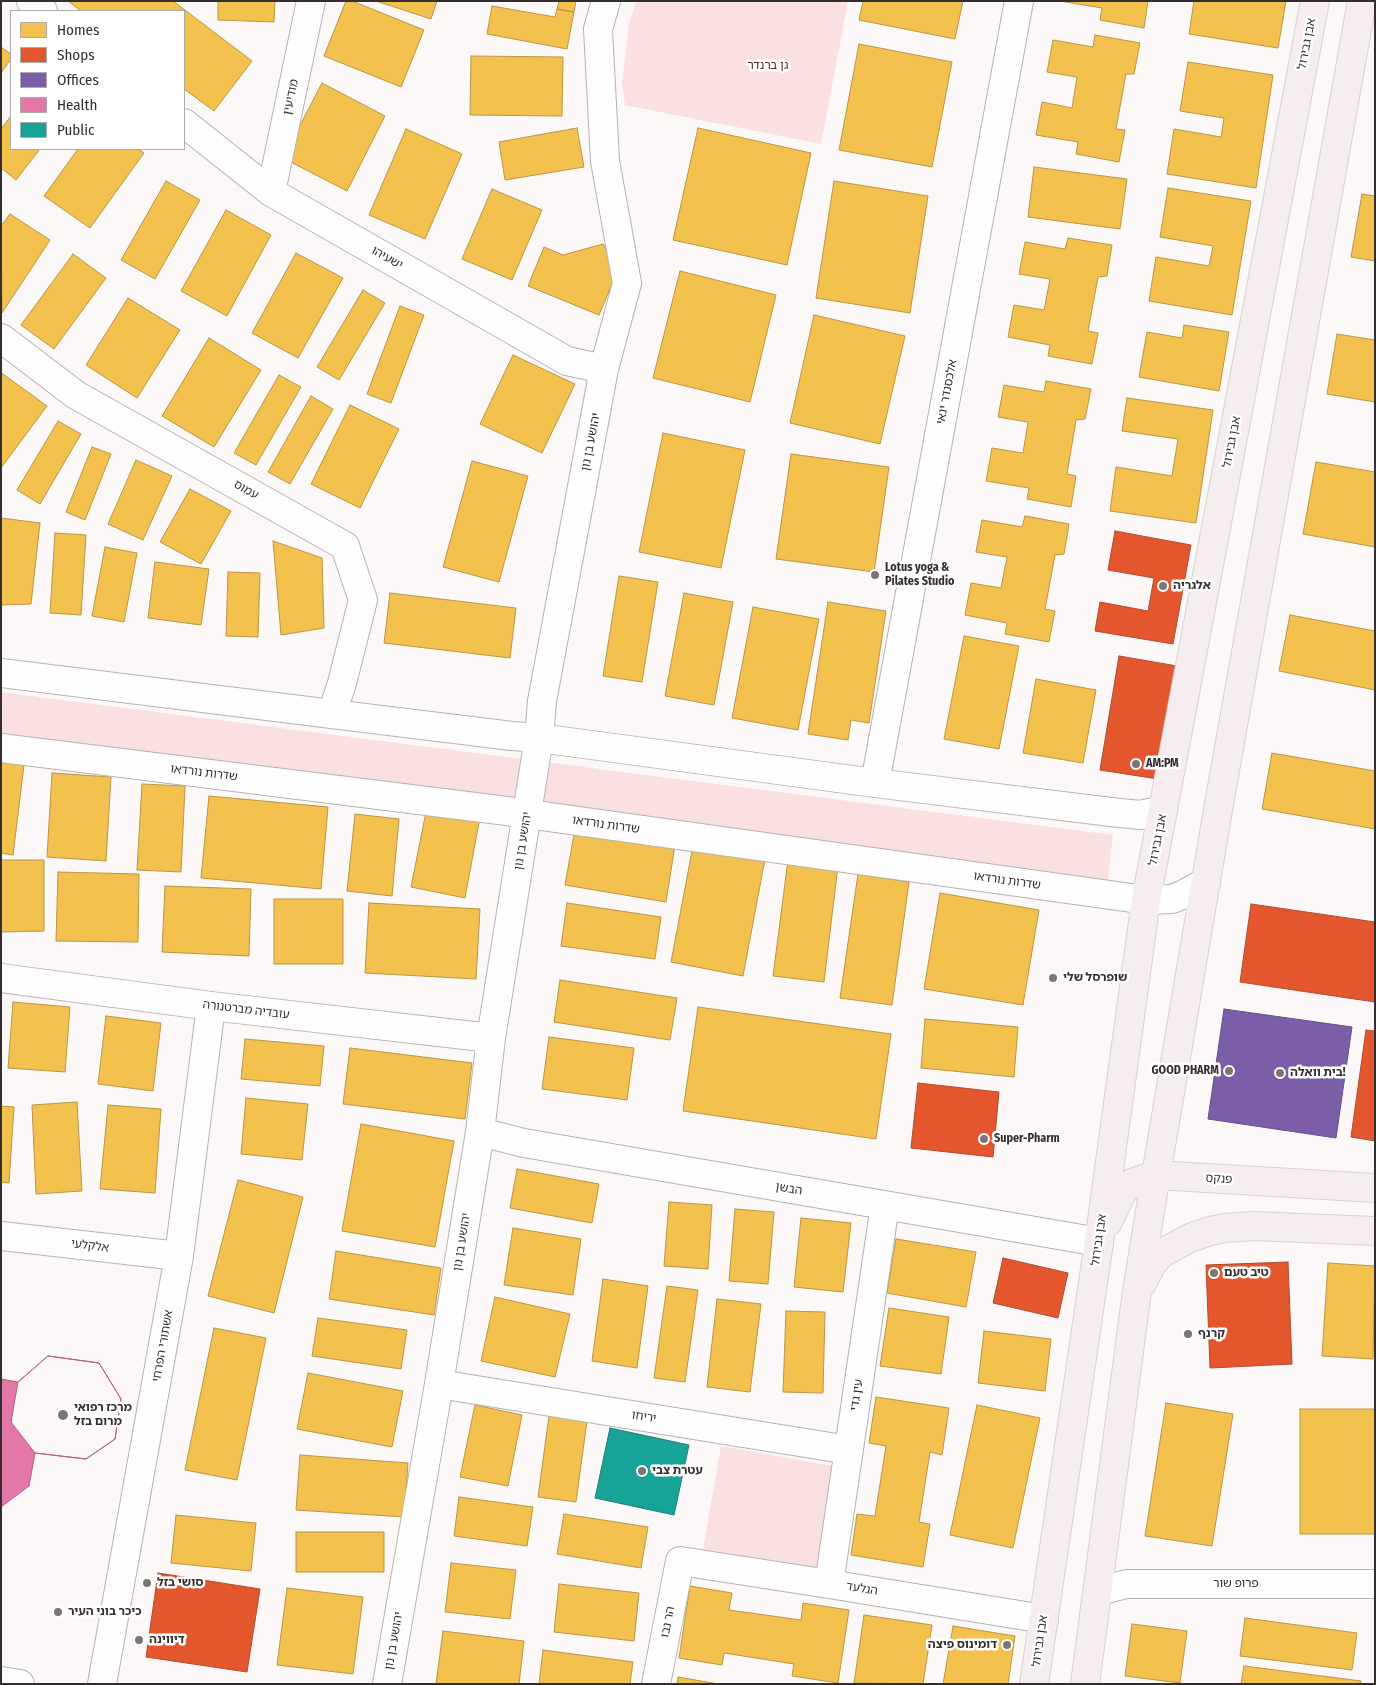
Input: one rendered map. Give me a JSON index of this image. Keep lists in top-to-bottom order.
{
  "streets": {
    "main road": ["אבן גבירול", "פנקס"],
    "street": [
      "מודיעין",
      "ישעיהו",
      "אלכסנדר ינאי",
      "יהושע בן נון",
      "עמוס",
      "שדרות נורדאו",
      "עובדיה מברטנורה",
      "הבשן",
      "אלקלעי",
      "אשתורי הפרחי",
      "עין גדי",
      "יריחו",
      "פרופ שור",
      "הגלעד",
      "הר נבו"
    ]
  },
  "crossings": [
    ["אבן גבירול", "שדרות נורדאו"],
    ["אבן גבירול", "פנקס"],
    ["אבן גבירול", "הבשן"],
    ["אבן גבירול", "הגלעד"],
    ["מודיעין", "ישעיהו"],
    ["ישעיהו", "יהושע בן נון"],
    ["יהושע בן נון", "שדרות נורדאו"],
    ["יהושע בן נון", "עובדיה מברטנורה"],
    ["יהושע בן נון", "הבשן"],
    ["יהושע בן נון", "יריחו"],
    ["עובדיה מברטנורה", "אשתורי הפרחי"],
    ["פנקס", "הבשן"],
    ["הבשן", "עין גדי"],
    ["אלקלעי", "אשתורי הפרחי"],
    ["עין גדי", "יריחו"],
    ["עין גדי", "הגלעד"],
    ["הגלעד", "הר נבו"]
  ],
  "parks": ["גן ברנדר"],
  "places": [
    "Lotus yoga & Pilates Studio",
    "אלגריה",
    "AM:PM",
    "שופרסל שלי",
    "GOOD PHARM",
    "בית וואלה!",
    "Super-Pharm",
    "טיב טעם",
    "קרנף",
    "מרכז רפואי מרום בזל",
    "עטרת צבי",
    "סושי בזל",
    "כיכר בוני העיר",
    "דיווינה",
    "דומינוס פיצה"
  ],
  "legend": [
    "Homes",
    "Shops",
    "Offices",
    "Health",
    "Public"
  ]
}
